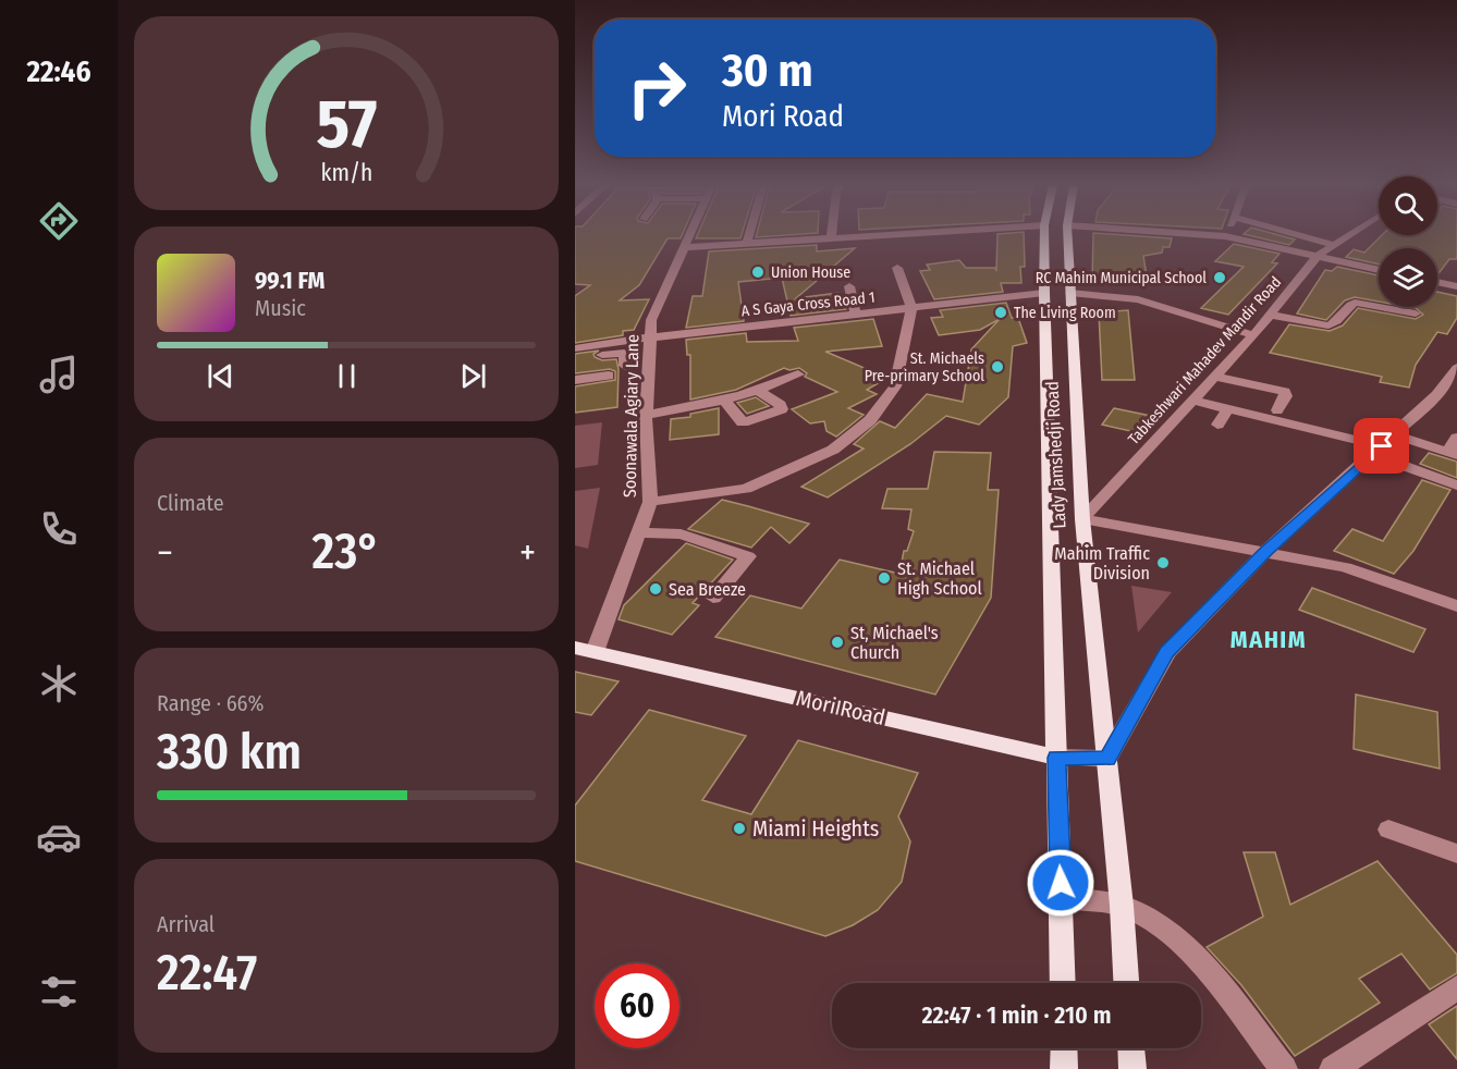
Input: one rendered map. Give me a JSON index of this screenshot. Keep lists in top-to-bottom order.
{
  "streets": {
    "main road": ["Lady Jamshedji Road", "Mori Road"],
    "street": ["A S Gaya Cross Road 1", "Tabkeshwari Mahadev Mandir Road", "Soonawala Agiary Lane"]
  },
  "crossings": [
    ["A S Gaya Cross Road 1", "Soonawala Agiary Lane"],
    ["A S Gaya Cross Road 1", "Lady Jamshedji Road"],
    ["Tabkeshwari Mahadev Mandir Road", "Lady Jamshedji Road"],
    ["Soonawala Agiary Lane", "Mori Road"],
    ["Lady Jamshedji Road", "Mori Road"]
  ],
  "districts": ["MAHIM"],
  "places": [
    "Union House",
    "RC Mahim Municipal School",
    "The Living Room",
    "St. Michaels Pre-primary School",
    "Mahim Traffic Division",
    "St. Michael High School",
    "Sea Breeze",
    "St, Michael's Church",
    "Miami Heights"
  ],
  "page": {
    "tabs": "22:46",
    "turn": ["30 m", "Mori Road"],
    "song": ["99.1 FM", "Music"],
    "tile": [
      "Climate",
      ["Range · 66%", "330 km"],
      ["Arrival", "22:47"]
    ],
    "heat": ["−", "23°", "+"],
    "limit": "60",
    "trip": "22:47 · 1 min · 210 m",
    "gauge": ["57", "km/h"]
  }
}
